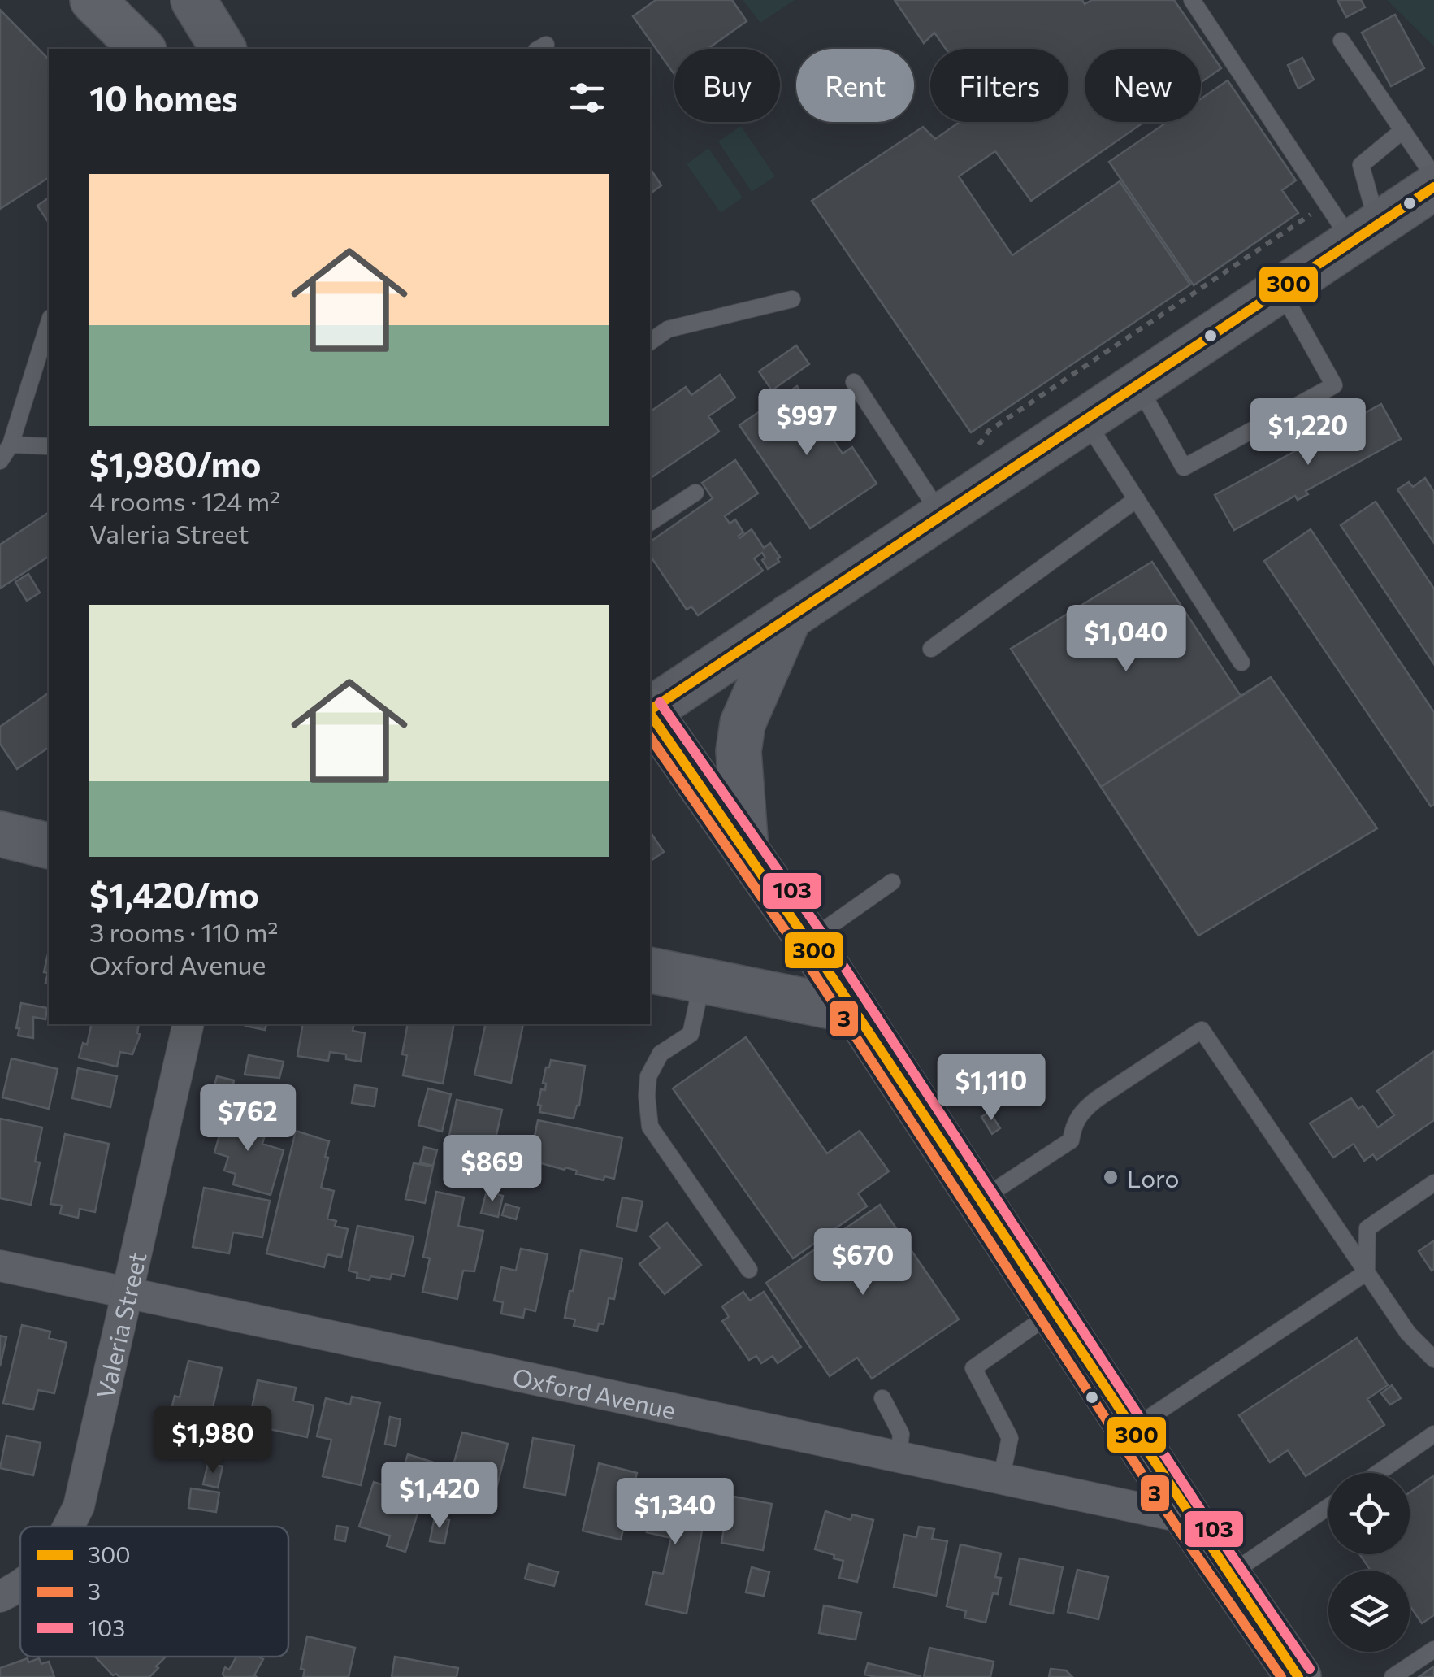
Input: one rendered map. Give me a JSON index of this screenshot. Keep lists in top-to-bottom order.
{
  "streets": {
    "street": ["Valeria Street", "Oxford Avenue"]
  },
  "crossings": [
    ["Valeria Street", "Oxford Avenue"]
  ],
  "places": ["Loro"],
  "lines": ["transit line 300", "transit line 103", "transit line 3"],
  "legend": ["300", "3", "103"],
  "page": {
    "chip": [
      "Buy",
      "Rent",
      "Filters",
      "New"
    ],
    "heading": "10 homes",
    "list": [
      {
        "name": "$1,980/mo",
        "note": "4 rooms · 124 m² · Valeria Street"
      },
      {
        "name": "$1,420/mo",
        "note": "3 rooms · 110 m² · Oxford Avenue"
      }
    ],
    "price": [
      "$997",
      "$1,220",
      "$1,040",
      "$1,110",
      "$762",
      "$869",
      "$670",
      "$1,980",
      "$1,420",
      "$1,340"
    ]
  }
}
